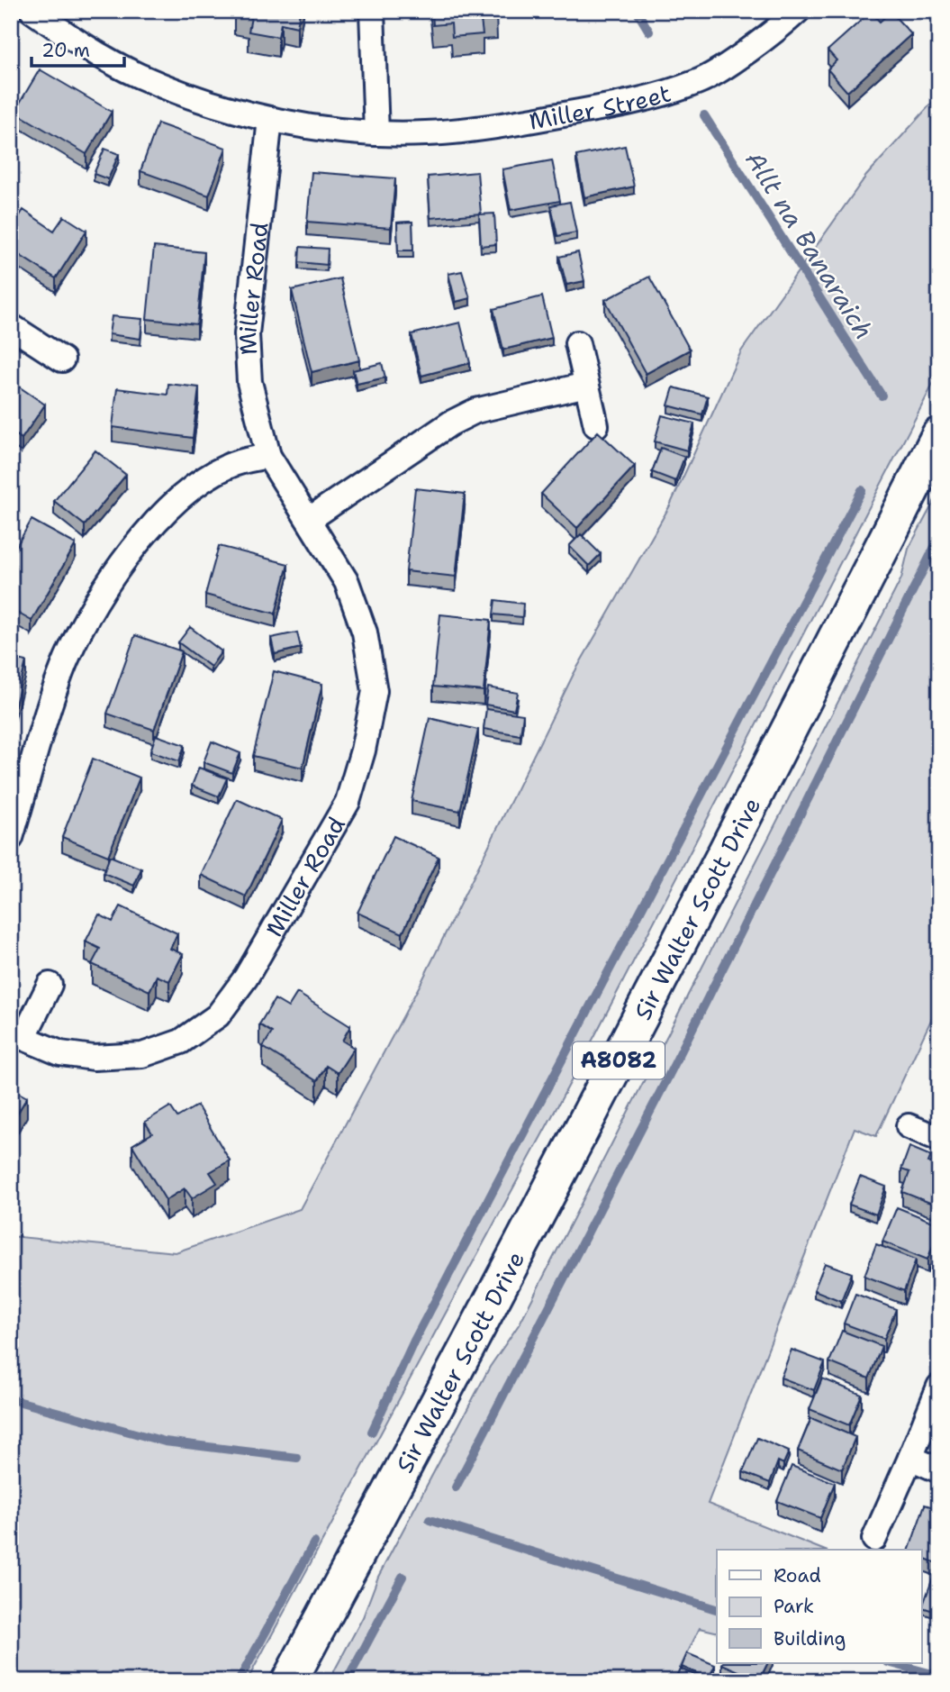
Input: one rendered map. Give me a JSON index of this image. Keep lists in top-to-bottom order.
{
  "streets": {
    "main road": ["Sir Walter Scott Drive", "A8082"],
    "street": ["Miller Street", "Miller Road"]
  },
  "crossings": [
    ["Miller Street", "Miller Road"]
  ],
  "water": ["Allt na Banaraich"],
  "legend": ["Road", "Park", "Building"],
  "scale_bar": "20 m"
}
